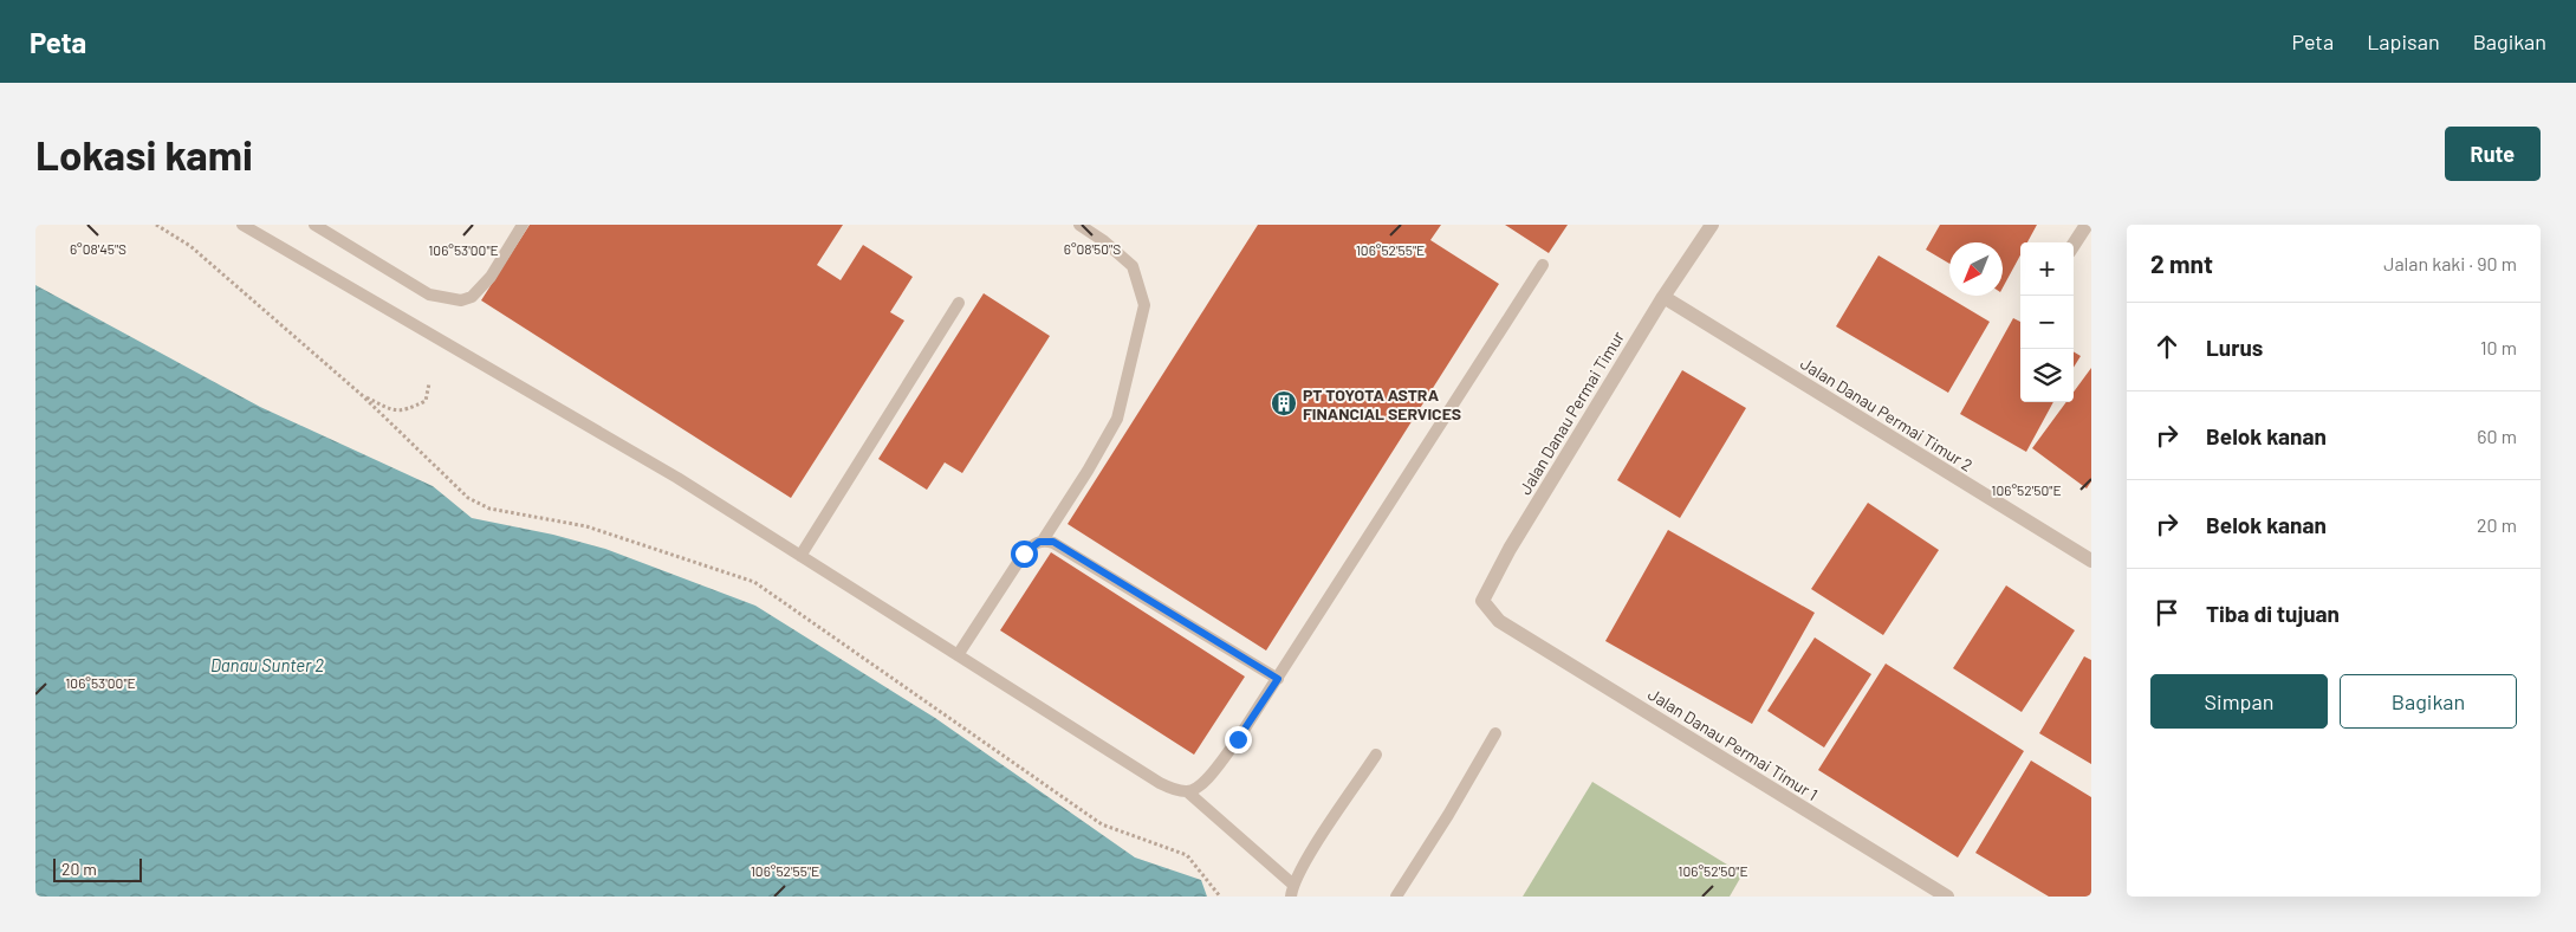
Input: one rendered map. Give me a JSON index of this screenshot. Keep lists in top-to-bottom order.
{
  "streets": {
    "street": ["Jalan Danau Permai Timur", "Jalan Danau Permai Timur 2", "Jalan Danau Permai Timur 1"]
  },
  "crossings": [
    ["Jalan Danau Permai Timur", "Jalan Danau Permai Timur 2"],
    ["Jalan Danau Permai Timur", "Jalan Danau Permai Timur 1"]
  ],
  "water": ["Danau Sunter 2"],
  "places": {
    "building": ["PT TOYOTA ASTRA FINANCIAL SERVICES"]
  },
  "scale_bar": "20 m",
  "north": "bottom left",
  "page": {
    "header": "Peta",
    "nav": ["Peta", "Lapisan", "Bagikan"],
    "buttons": [
      "Rute",
      ["Simpan", "Bagikan"]
    ],
    "title": "Lokasi kami",
    "heading": ["2 mnt", "Jalan kaki · 90 m"],
    "map_buttons": ["+", "−"],
    "list": [
      ["Lurus", "10 m"],
      ["Belok kanan", "60 m"],
      ["Belok kanan", "20 m"],
      "Tiba di tujuan"
    ],
    "scale": "20 m"
  },
  "coordinates": [
    "6°08'45\"S",
    "6°08'50\"S",
    "106°53'00\"E",
    "106°52'55\"E",
    "106°52'50\"E"
  ]
}
